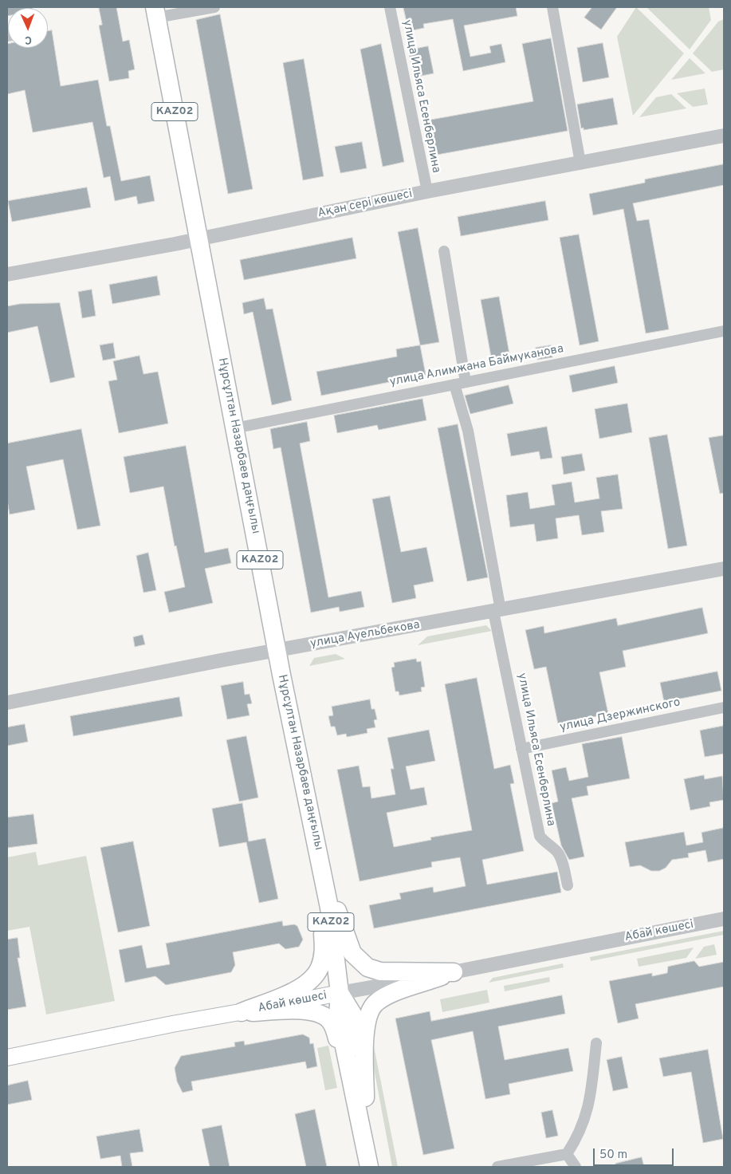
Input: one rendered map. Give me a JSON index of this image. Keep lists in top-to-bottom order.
{
  "streets": {
    "highway": ["KАZ02", "Нұрсұлтан Назарбаев даңғылы"],
    "main road": ["Абай көшесі"],
    "street": [
      "улица Ильяса Есенберлина",
      "Ақан сері көшесі",
      "улица Алимжана Баймуканова",
      "улица Ауельбекова",
      "улица Дзержинского"
    ]
  },
  "crossings": [
    ["улица Ильяса Есенберлина", "Ақан сері көшесі"],
    ["улица Ильяса Есенберлина", "улица Алимжана Баймуканова"],
    ["улица Ильяса Есенберлина", "улица Ауельбекова"],
    ["улица Ильяса Есенберлина", "улица Дзержинского"],
    ["Ақан сері көшесі", "Нұрсұлтан Назарбаев даңғылы"],
    ["улица Алимжана Баймуканова", "Нұрсұлтан Назарбаев даңғылы"],
    ["Нұрсұлтан Назарбаев даңғылы", "улица Ауельбекова"],
    ["Нұрсұлтан Назарбаев даңғылы", "Абай көшесі"]
  ],
  "scale_bar": "50 m",
  "north": "bottom"
}
